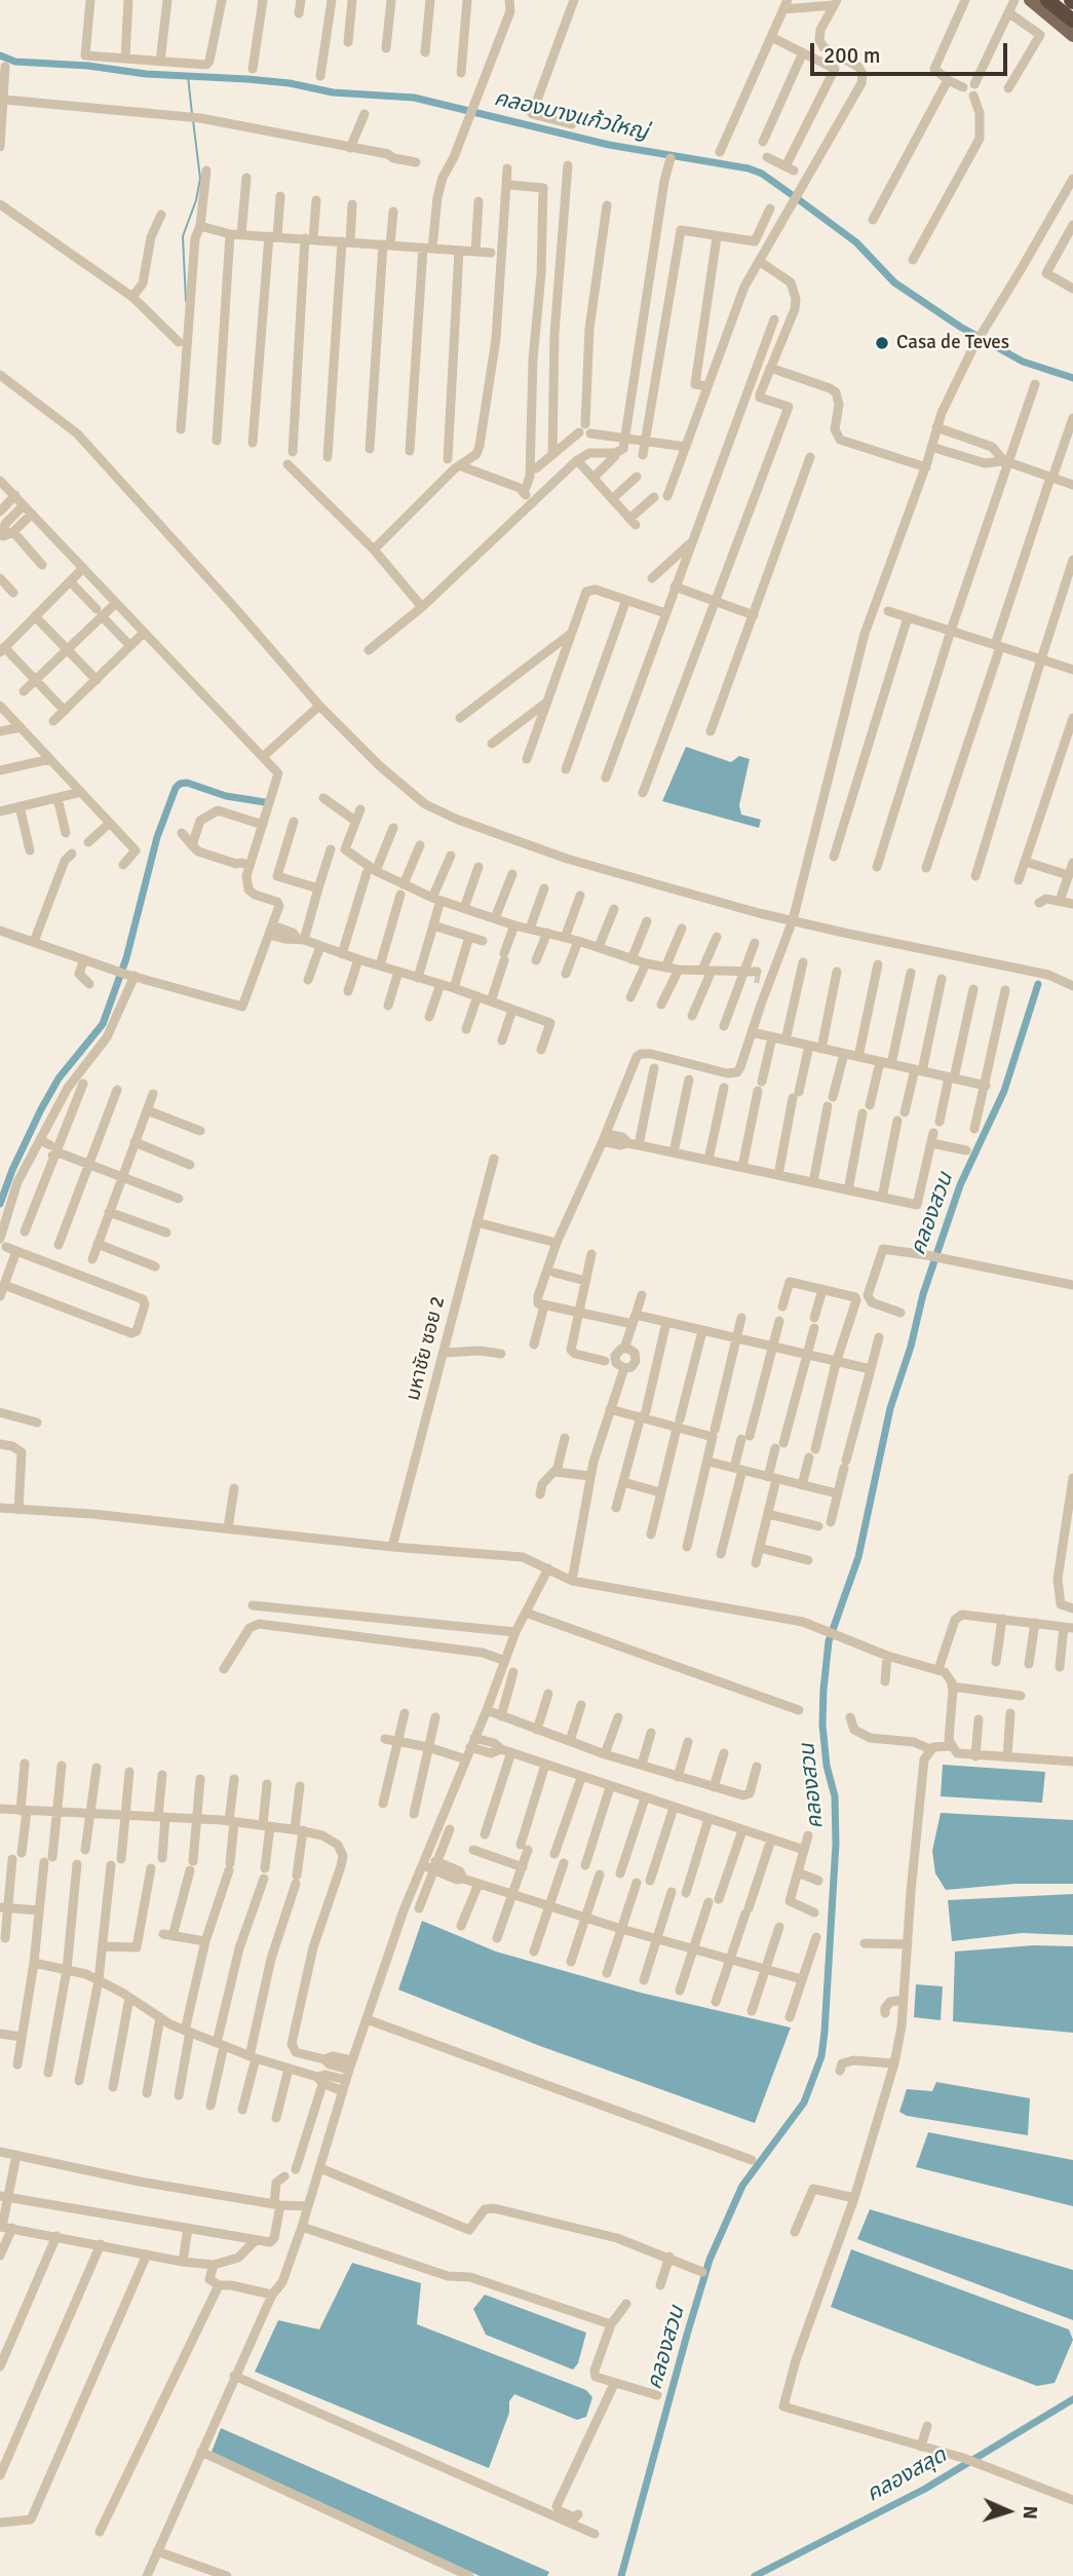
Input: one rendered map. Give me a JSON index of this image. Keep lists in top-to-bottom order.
{
  "streets": {
    "street": ["มหาชัย ซอย 2"]
  },
  "water": ["คลองบางแก้วใหญ่", "คลองสวน", "คลองสลุด"],
  "places": ["Casa de Teves"],
  "scale_bar": "200 m",
  "north": "right"
}
